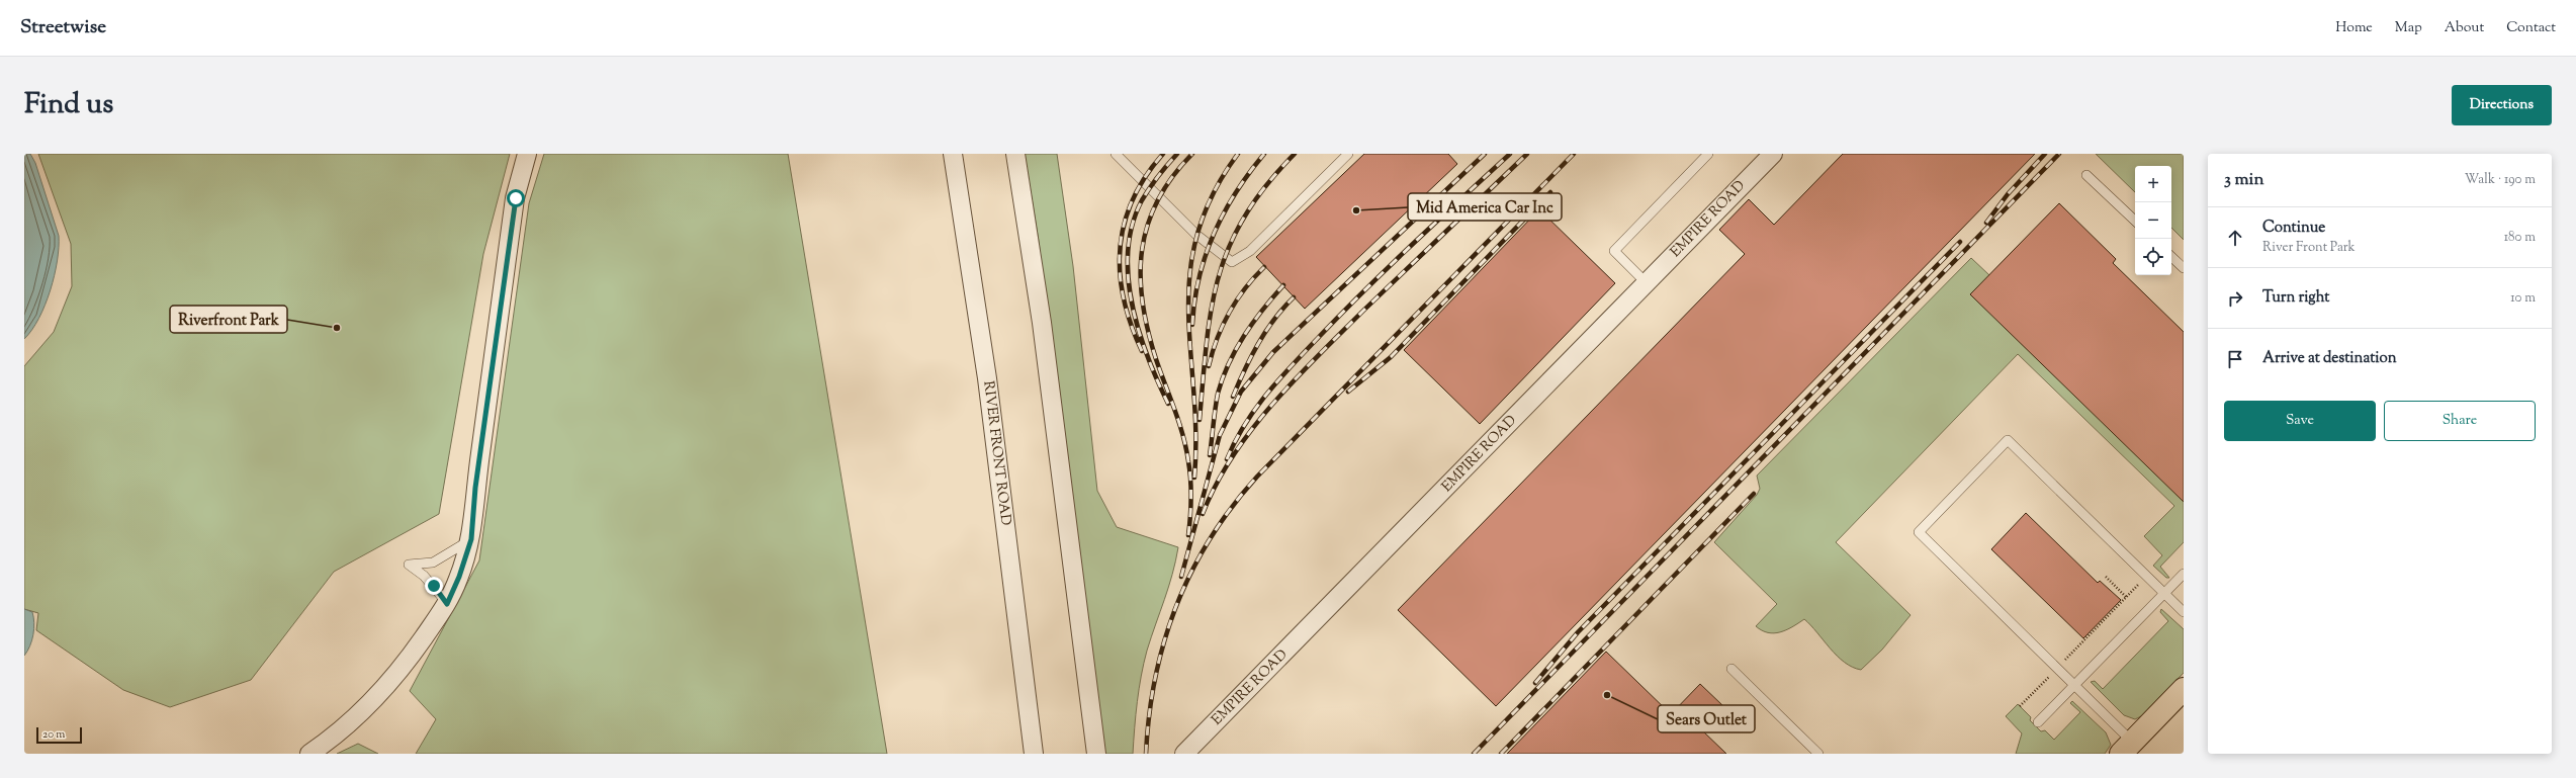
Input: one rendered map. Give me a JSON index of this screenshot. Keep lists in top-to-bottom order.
{
  "streets": {
    "street": ["EMPIRE ROAD", "RIVER FRONT ROAD"]
  },
  "places": ["Mid America Car Inc", "Riverfront Park", "Sears Outlet"],
  "scale_bar": "20 m",
  "page": {
    "header": "Streetwise",
    "nav": [
      "Home",
      "Map",
      "About",
      "Contact"
    ],
    "title": "Find us",
    "buttons": [
      "Directions",
      ["Save", "Share"]
    ],
    "heading": ["3 min", "Walk · 190 m"],
    "map_buttons": ["+", "−"],
    "list": [
      ["Continue", "River Front Park", "180 m"],
      ["Turn right", "10 m"],
      "Arrive at destination"
    ],
    "scale": "20 m"
  }
}
